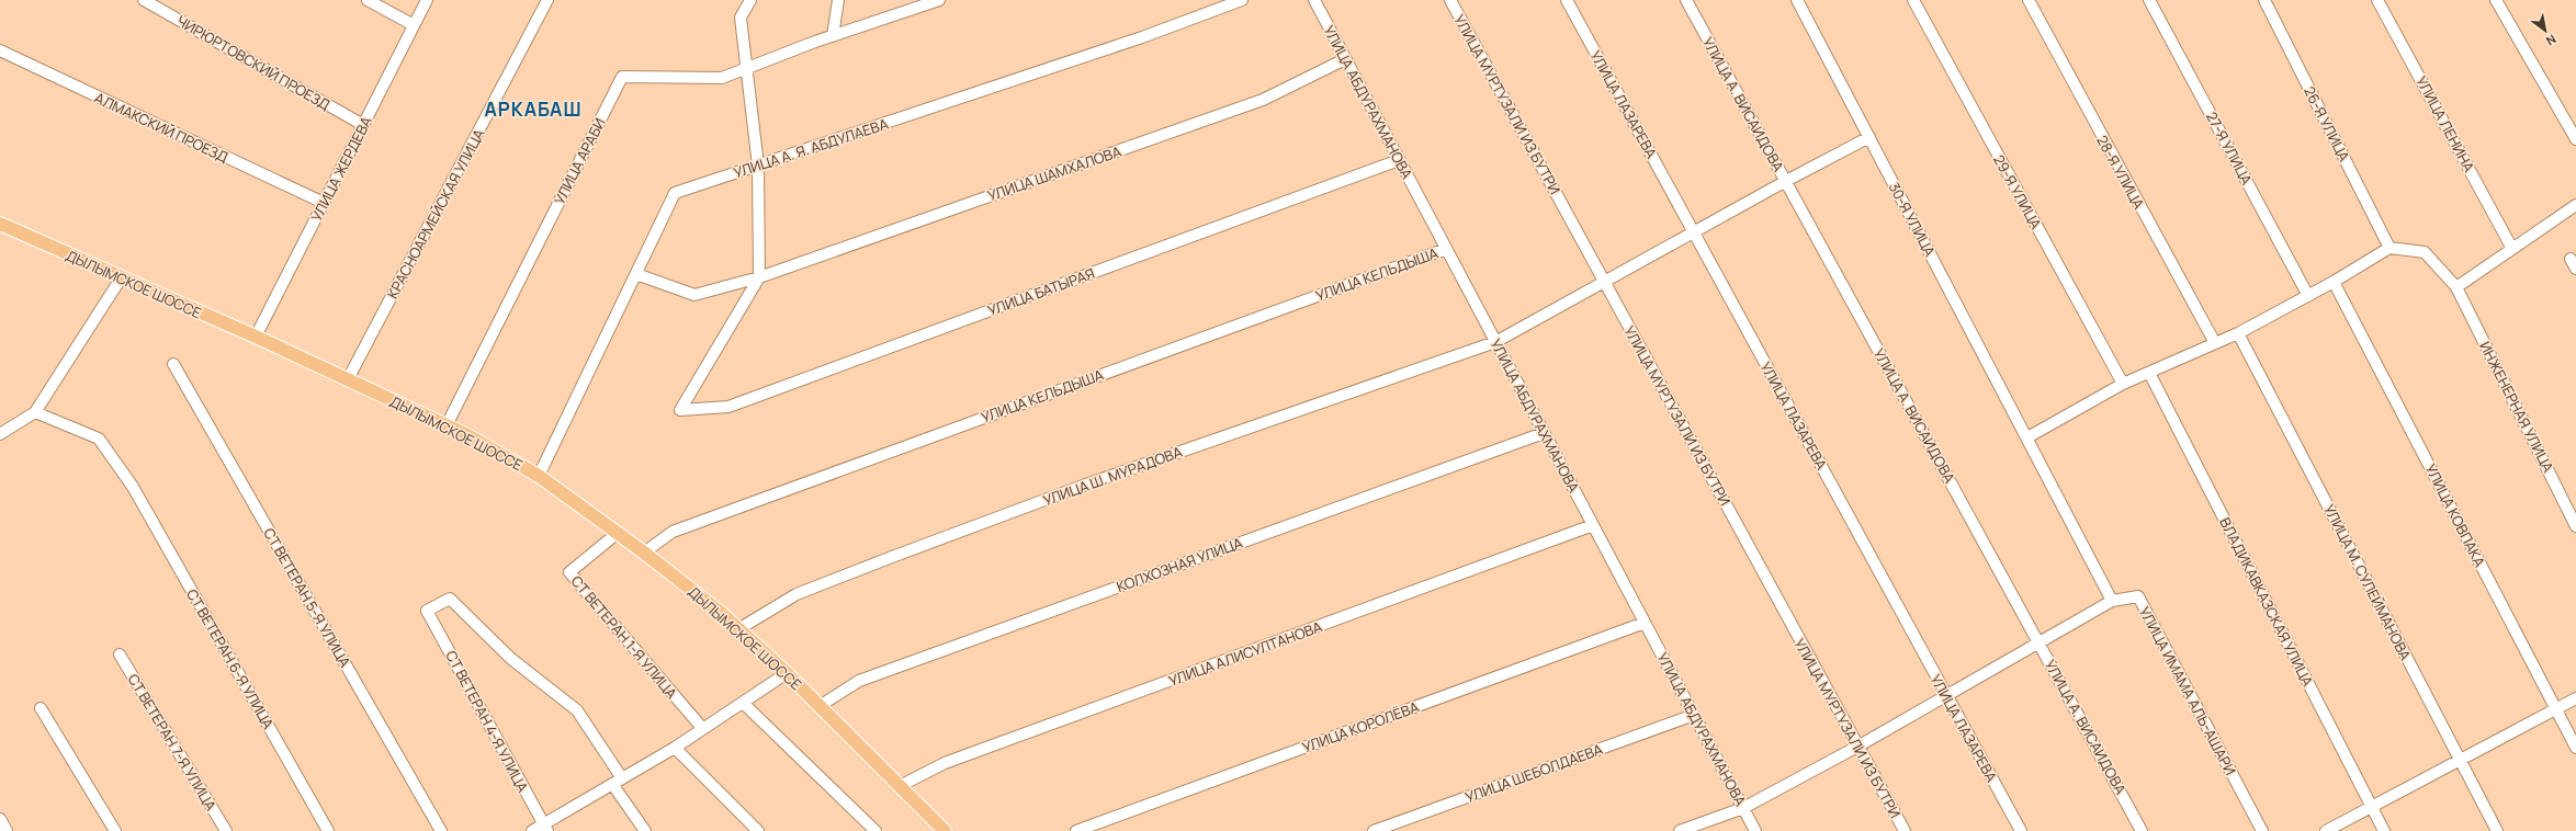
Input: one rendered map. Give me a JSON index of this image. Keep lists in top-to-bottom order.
{
  "streets": {
    "main road": ["ДЫЛЫМСКОЕ ШОССЕ"],
    "street": [
      "ЧИРЮРТОВСКИЙ ПРОЕЗД",
      "УЛИЦА АБДУРАХМАНОВА",
      "УЛИЦА МУРТУЗАЛИ ИЗ БУТРИ",
      "УЛИЦА ЛАЗАРЕВА",
      "УЛИЦА А. ВИСАИДОВА",
      "26-Я УЛИЦА",
      "УЛИЦА ЛЕНИНА",
      "АЛМАКСКИЙ ПРОЕЗД",
      "УЛИЦА А. Я. АБДУЛАЕВА",
      "27-Я УЛИЦА",
      "УЛИЦА АРАБИ",
      "УЛИЦА ЖЕРДЕВА",
      "28-Я УЛИЦА",
      "УЛИЦА ШАМХАЛОВА",
      "29-Я УЛИЦА",
      "КРАСНОАРМЕЙСКАЯ УЛИЦА",
      "30-Я УЛИЦА",
      "УЛИЦА КЕЛЬДЫША",
      "УЛИЦА БАТЫРАЯ",
      "ИНЖЕНЕРНАЯ УЛИЦА",
      "УЛИЦА Ш. МУРАДОВА",
      "УЛИЦА КОВПАКА",
      "КОЛХОЗНАЯ УЛИЦА",
      "УЛИЦА М. СУЛЕЙМАНОВА",
      "СТ ВЕТЕРАН 5-Я УЛИЦА",
      "ВЛАДИКАВКАЗСКАЯ УЛИЦА",
      "СТ ВЕТЕРАН 1-Я УЛИЦА",
      "УЛИЦА АЛИСУЛТАНОВА",
      "СТ ВЕТЕРАН 6-Я УЛИЦА",
      "УЛИЦА ИМАМА АЛЬ-АШАРИ",
      "СТ ВЕТЕРАН 4-Я УЛИЦА",
      "УЛИЦА КОРОЛЁВА",
      "СТ ВЕТЕРАН 7-Я УЛИЦА",
      "УЛИЦА ШЕБОЛДАЕВА"
    ]
  },
  "crossings": [
    ["ЧИРЮРТОВСКИЙ ПРОЕЗД", "УЛИЦА ЖЕРДЕВА"],
    ["УЛИЦА АБДУРАХМАНОВА", "УЛИЦА ШАМХАЛОВА"],
    ["УЛИЦА АБДУРАХМАНОВА", "УЛИЦА КЕЛЬДЫША"],
    ["УЛИЦА АБДУРАХМАНОВА", "УЛИЦА БАТЫРАЯ"],
    ["УЛИЦА АБДУРАХМАНОВА", "УЛИЦА Ш. МУРАДОВА"],
    ["УЛИЦА АБДУРАХМАНОВА", "КОЛХОЗНАЯ УЛИЦА"],
    ["УЛИЦА АБДУРАХМАНОВА", "УЛИЦА АЛИСУЛТАНОВА"],
    ["УЛИЦА АБДУРАХМАНОВА", "УЛИЦА КОРОЛЁВА"],
    ["УЛИЦА АБДУРАХМАНОВА", "УЛИЦА ШЕБОЛДАЕВА"],
    ["УЛИЦА МУРТУЗАЛИ ИЗ БУТРИ", "УЛИЦА Ш. МУРАДОВА"],
    ["УЛИЦА ЛАЗАРЕВА", "УЛИЦА Ш. МУРАДОВА"],
    ["УЛИЦА А. ВИСАИДОВА", "УЛИЦА Ш. МУРАДОВА"],
    ["26-Я УЛИЦА", "ИНЖЕНЕРНАЯ УЛИЦА"],
    ["АЛМАКСКИЙ ПРОЕЗД", "УЛИЦА ЖЕРДЕВА"],
    ["УЛИЦА А. Я. АБДУЛАЕВА", "УЛИЦА ШАМХАЛОВА"],
    ["УЛИЦА А. Я. АБДУЛАЕВА", "ДЫЛЫМСКОЕ ШОССЕ"],
    ["УЛИЦА АРАБИ", "ДЫЛЫМСКОЕ ШОССЕ"],
    ["УЛИЦА ЖЕРДЕВА", "ДЫЛЫМСКОЕ ШОССЕ"],
    ["УЛИЦА ШАМХАЛОВА", "УЛИЦА БАТЫРАЯ"],
    ["КРАСНОАРМЕЙСКАЯ УЛИЦА", "ДЫЛЫМСКОЕ ШОССЕ"],
    ["30-Я УЛИЦА", "УЛИЦА Ш. МУРАДОВА"],
    ["УЛИЦА КЕЛЬДЫША", "ДЫЛЫМСКОЕ ШОССЕ"],
    ["ДЫЛЫМСКОЕ ШОССЕ", "УЛИЦА Ш. МУРАДОВА"],
    ["ДЫЛЫМСКОЕ ШОССЕ", "КОЛХОЗНАЯ УЛИЦА"],
    ["ДЫЛЫМСКОЕ ШОССЕ", "СТ ВЕТЕРАН 1-Я УЛИЦА"],
    ["ДЫЛЫМСКОЕ ШОССЕ", "УЛИЦА АЛИСУЛТАНОВА"]
  ],
  "districts": ["АРКАБАШ"],
  "north": "bottom right"
}
